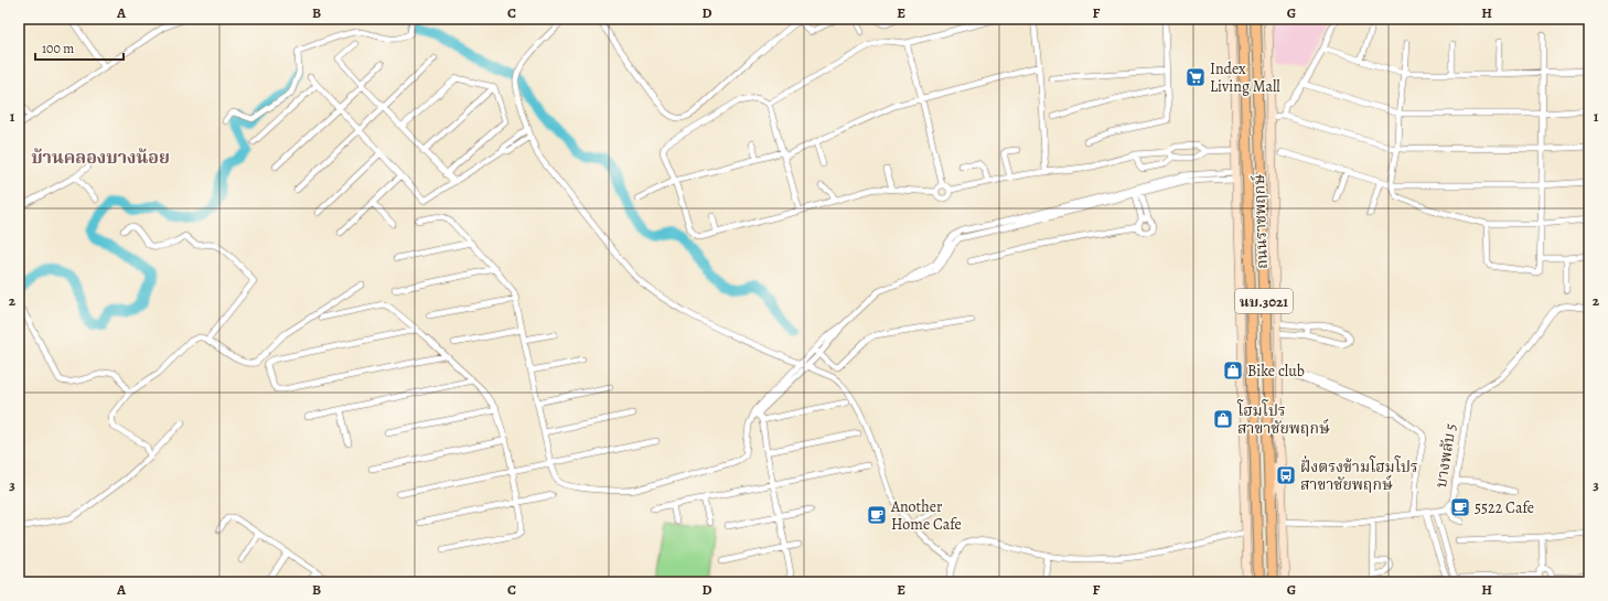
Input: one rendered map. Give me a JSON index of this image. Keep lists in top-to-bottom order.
{
  "streets": {
    "main road": ["ถนนราชพฤกษ์", "นบ.3021"],
    "street": ["บางพลับ 5"]
  },
  "crossings": [
    ["ถนนราชพฤกษ์", "บางพลับ 5"]
  ],
  "districts": ["บ้านคลองบางน้อย"],
  "places": {
    "supermarket": ["Index Living Mall"],
    "shop": ["Bike club", "โฮมโปร สาขาชัยพฤกษ์"],
    "bus stop": ["ฝั่งตรงข้ามโฮมโปร สาขาชัยพฤกษ์"],
    "cafe": ["5522 Cafe", "Another Home Cafe"]
  },
  "scale_bar": "100 m",
  "grid": {
    "columns": [
      "A",
      "B",
      "C",
      "D",
      "E",
      "F",
      "G",
      "H"
    ],
    "rows": ["1", "2", "3"]
  }
}
